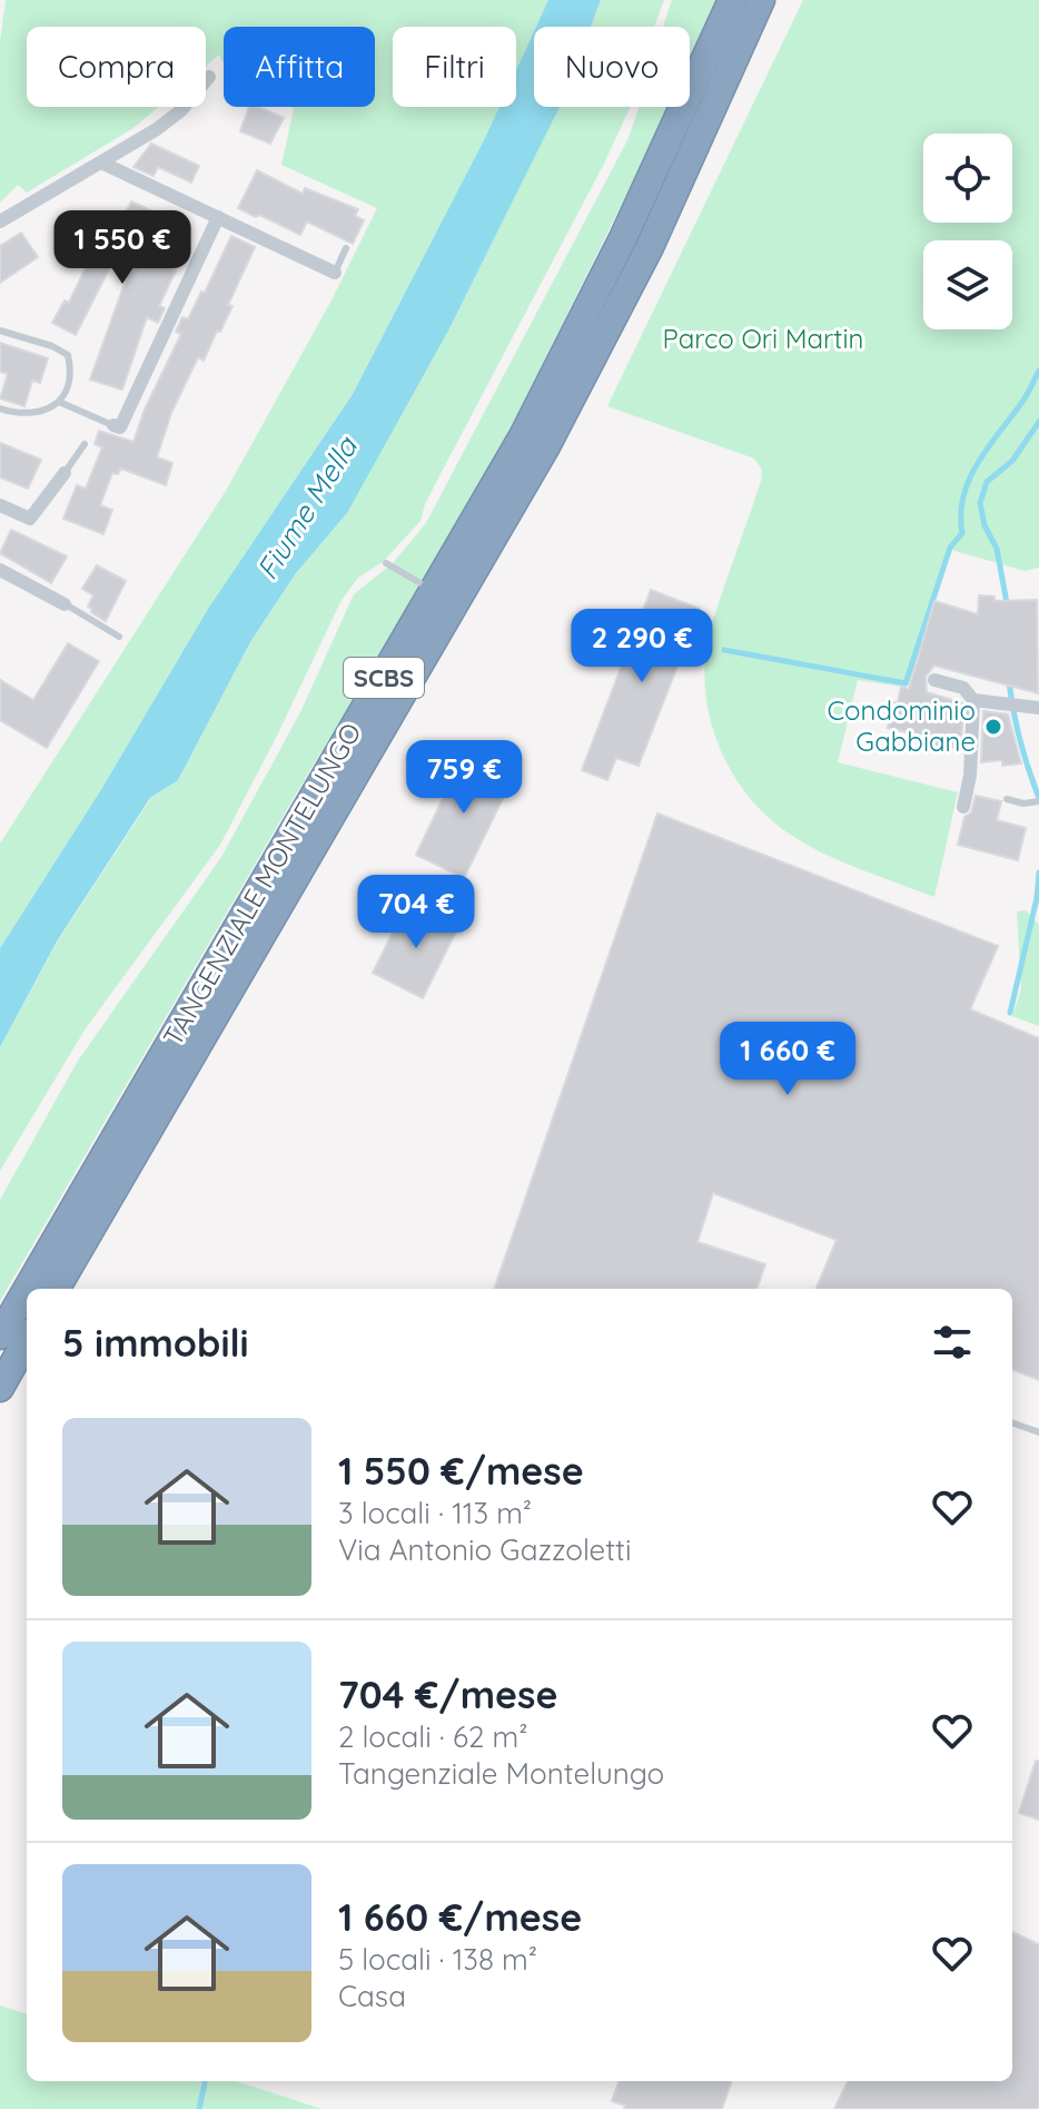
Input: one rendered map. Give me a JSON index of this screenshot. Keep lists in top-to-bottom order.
{
  "streets": {
    "highway": ["SCBS", "TANGENZIALE MONTELUNGO"]
  },
  "water": ["Fiume Mella"],
  "parks": ["Parco Ori Martin"],
  "places": ["Condominio Gabbiane"],
  "page": {
    "chip": [
      "Compra",
      "Affitta",
      "Filtri",
      "Nuovo"
    ],
    "price": [
      "1 550 €",
      "2 290 €",
      "759 €",
      "704 €",
      "1 660 €"
    ],
    "heading": "5 immobili",
    "list": [
      {
        "name": "1 550 €/mese",
        "note": "3 locali · 113 m² · Via Antonio Gazzoletti"
      },
      {
        "name": "704 €/mese",
        "note": "2 locali · 62 m² · Tangenziale Montelungo"
      },
      {
        "name": "1 660 €/mese",
        "note": "5 locali · 138 m² · Casa"
      }
    ]
  }
}
